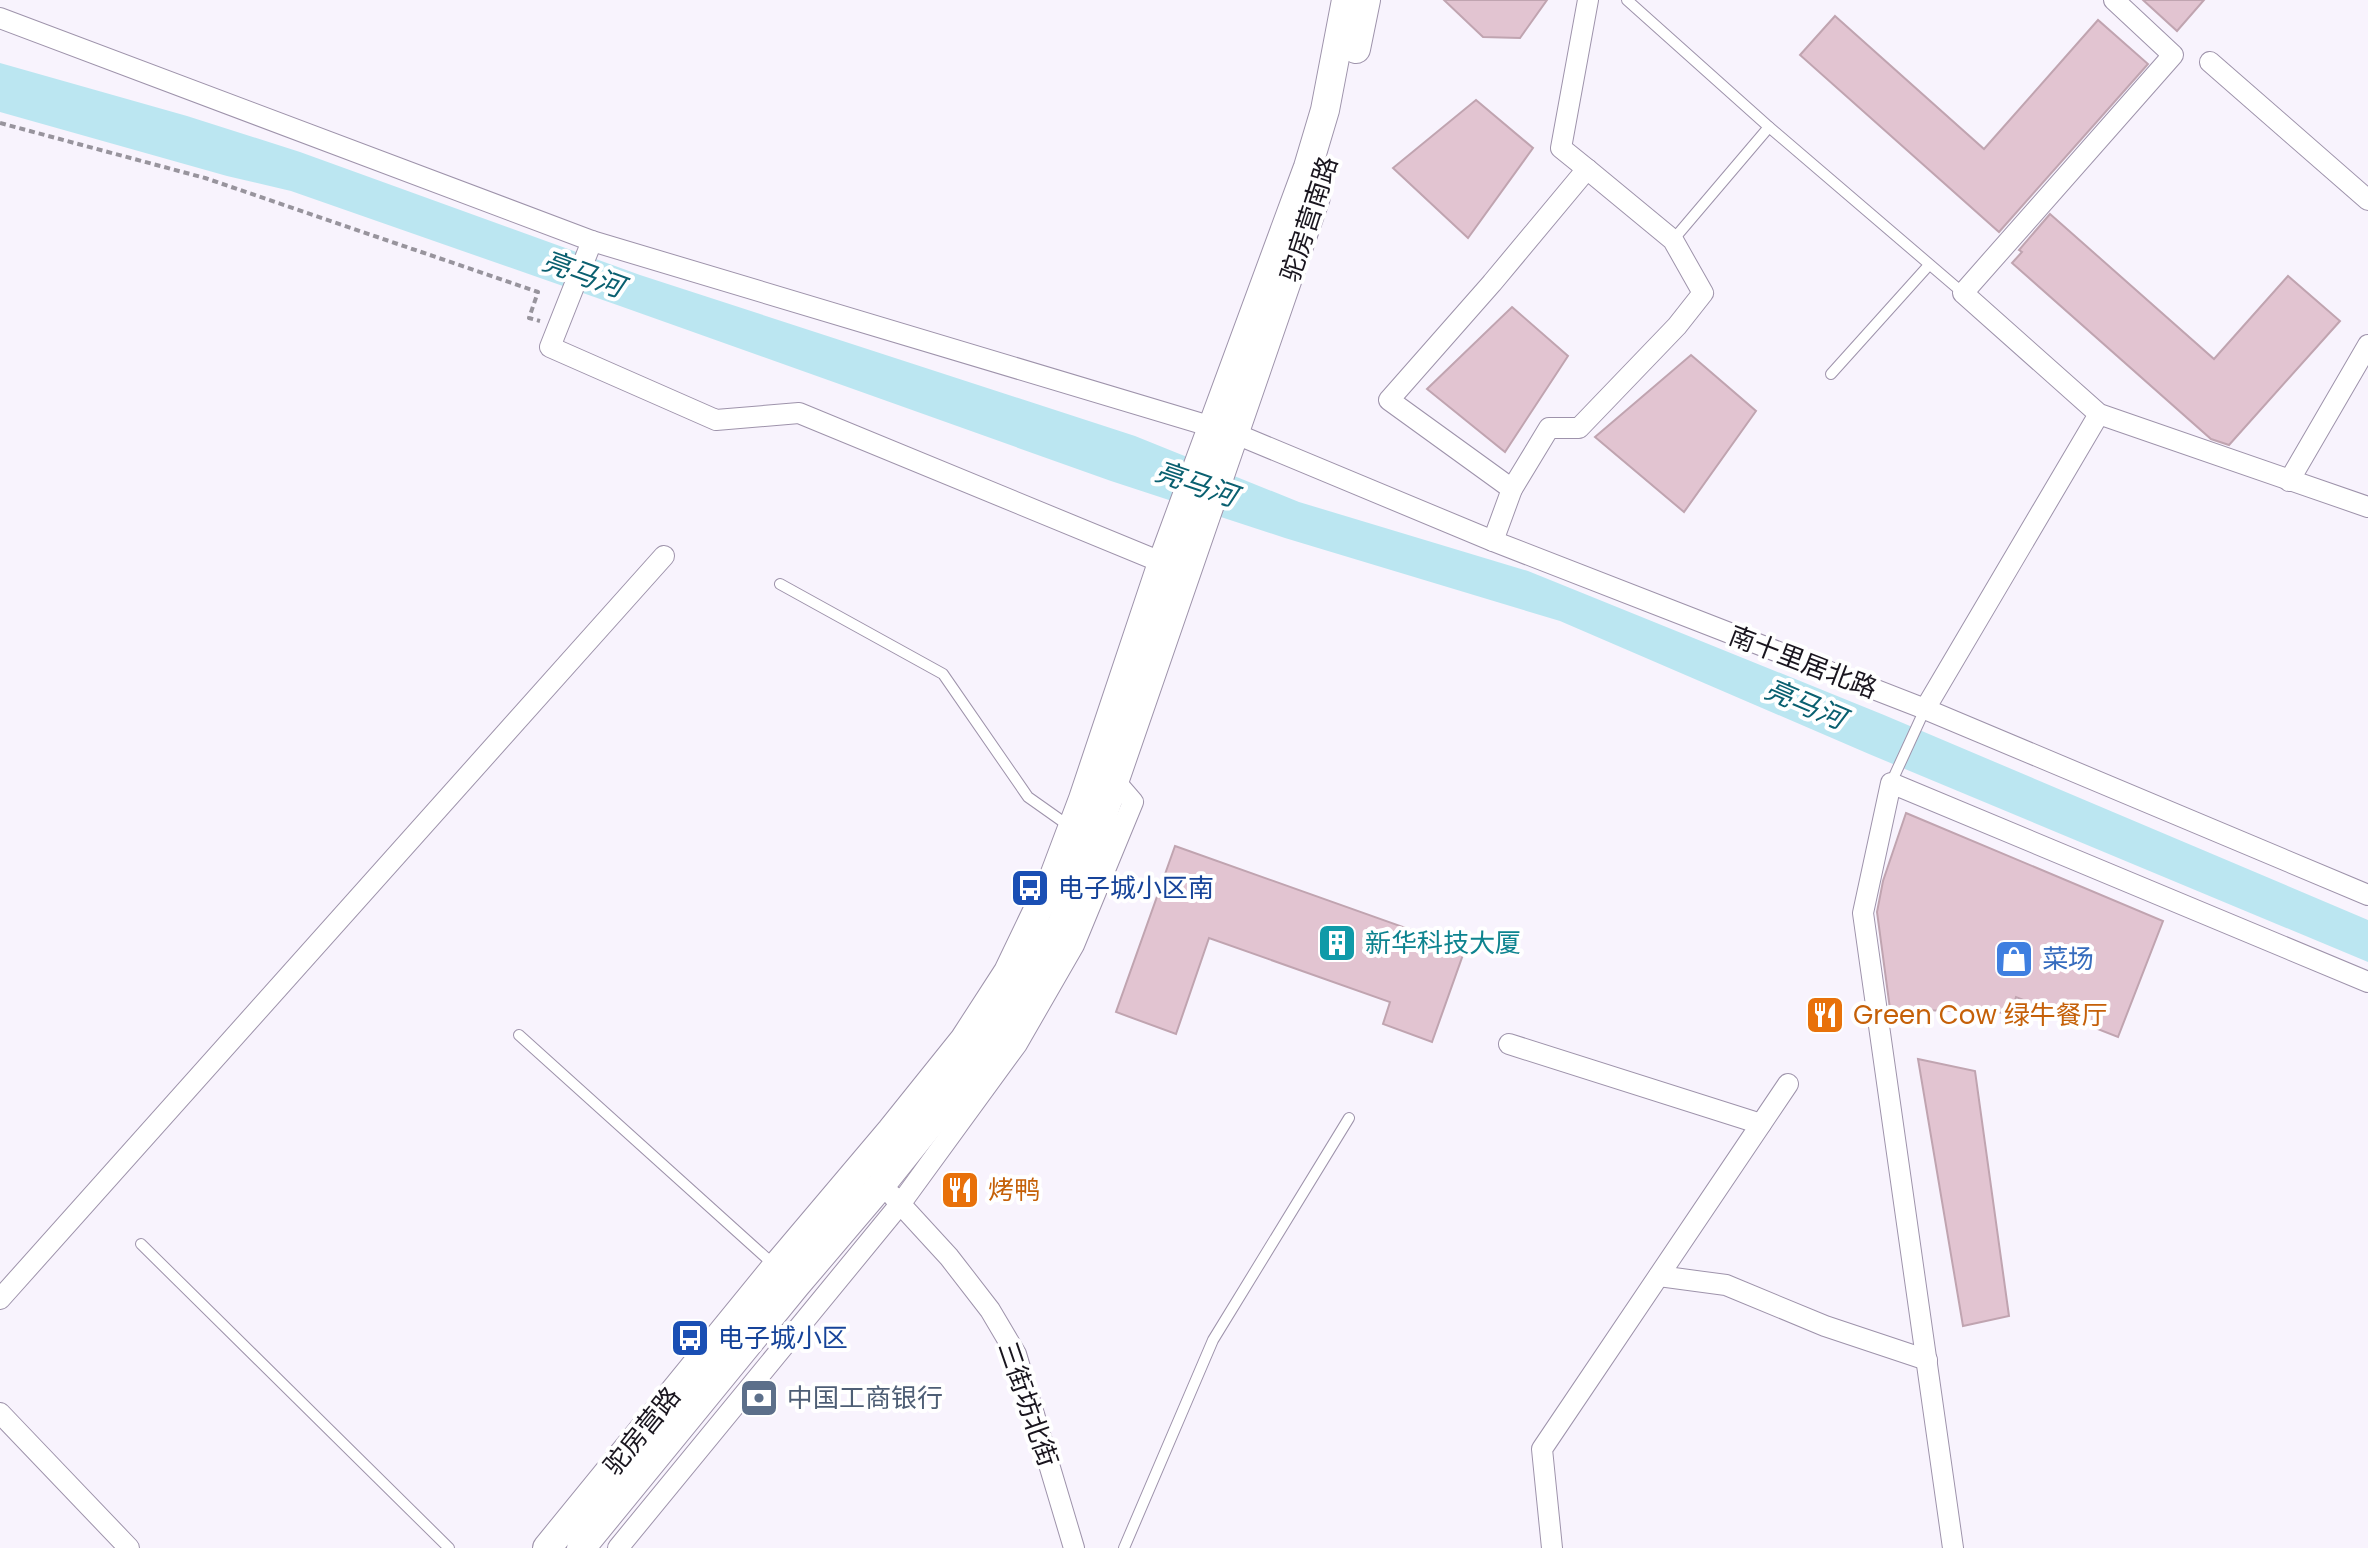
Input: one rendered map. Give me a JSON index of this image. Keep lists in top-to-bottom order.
{
  "streets": {
    "street": [
      "驼房营南路",
      "南十里居北路",
      "三街坊北街",
      "驼房营路"
    ]
  },
  "crossings": [
    ["驼房营南路", "南十里居北路"],
    ["三街坊北街", "驼房营路"]
  ],
  "water": ["亮马河"],
  "places": {
    "bus stop": ["电子城小区南", "电子城小区"],
    "building": ["新华科技大厦"],
    "shop": ["菜场"],
    "restaurant": ["Green Cow 绿牛餐厅", "烤鸭"],
    "bank": ["中国工商银行"]
  }
}
